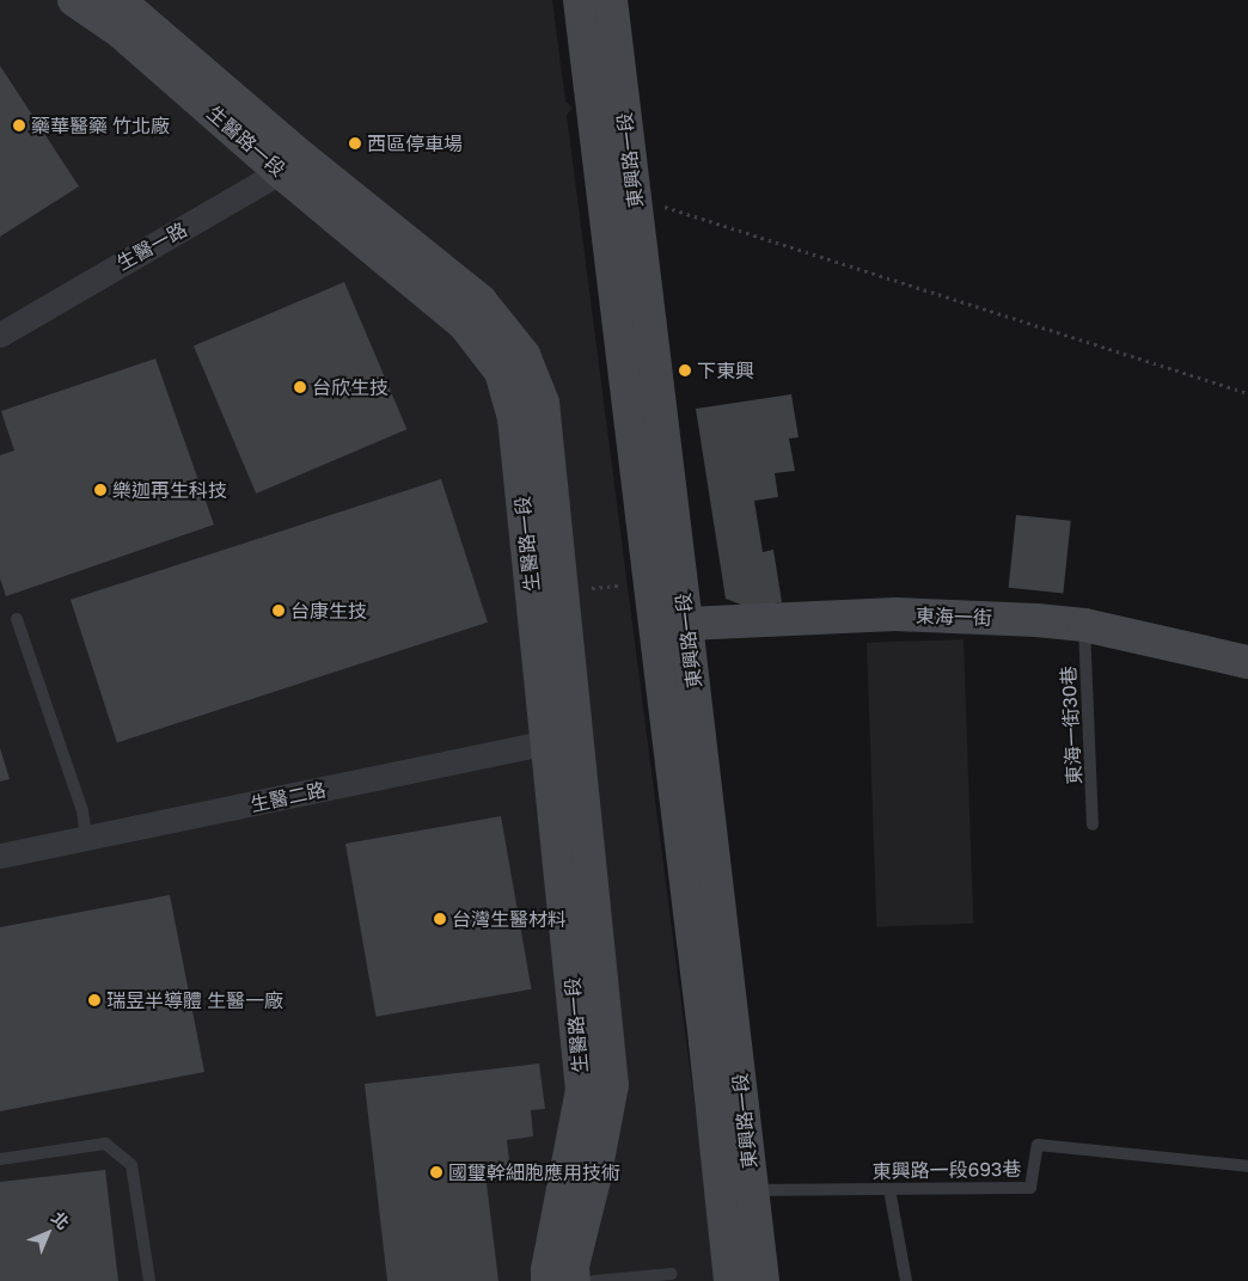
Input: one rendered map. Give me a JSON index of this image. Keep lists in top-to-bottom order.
{
  "streets": {
    "street": [
      "生醫路一段",
      "東興路一段",
      "生醫一路",
      "東海一街",
      "生醫二路"
    ],
    "lane": ["東海一街30巷", "東興路一段693巷"]
  },
  "crossings": [
    ["生醫路一段", "生醫一路"],
    ["生醫路一段", "生醫二路"],
    ["東興路一段", "東海一街"],
    ["東興路一段", "東興路一段693巷"],
    ["東海一街", "東海一街30巷"]
  ],
  "places": [
    "藥華醫藥 竹北廠",
    "西區停車場",
    "下東興",
    "台欣生技",
    "樂迦再生科技",
    "台康生技",
    "台灣生醫材料",
    "瑞昱半導體 生醫一廠",
    "國璽幹細胞應用技術"
  ],
  "north": "top right"
}
